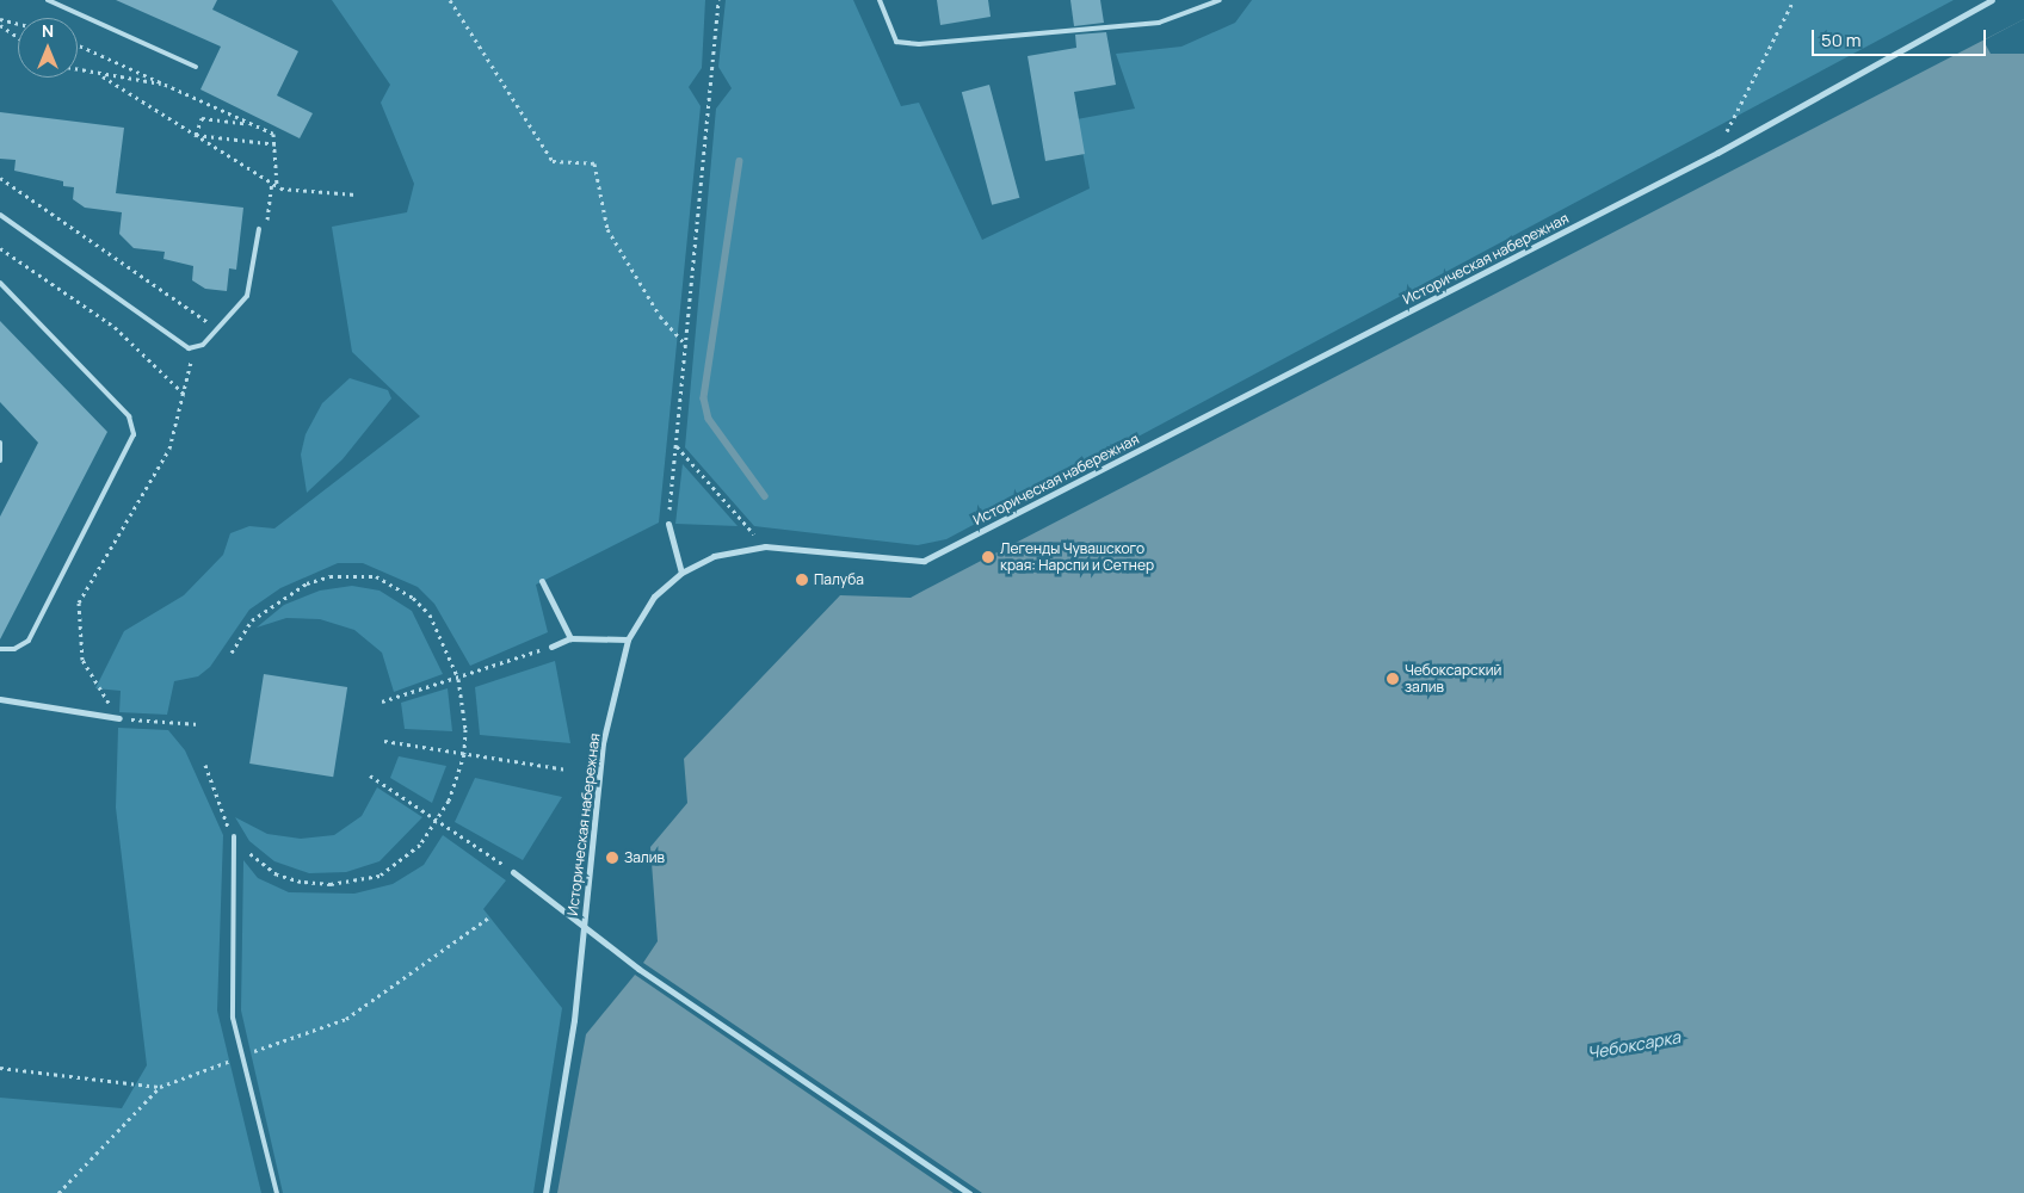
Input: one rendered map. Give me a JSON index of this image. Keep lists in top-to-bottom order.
{
  "streets": {
    "street": ["Историческая набережная"]
  },
  "water": ["Чебоксарка"],
  "places": [
    "Легенды Чувашского края: Нарспи и Сетнер",
    "Палуба",
    "Чебоксарский залив",
    "Залив"
  ],
  "scale_bar": "50 m",
  "north": "top"
}
